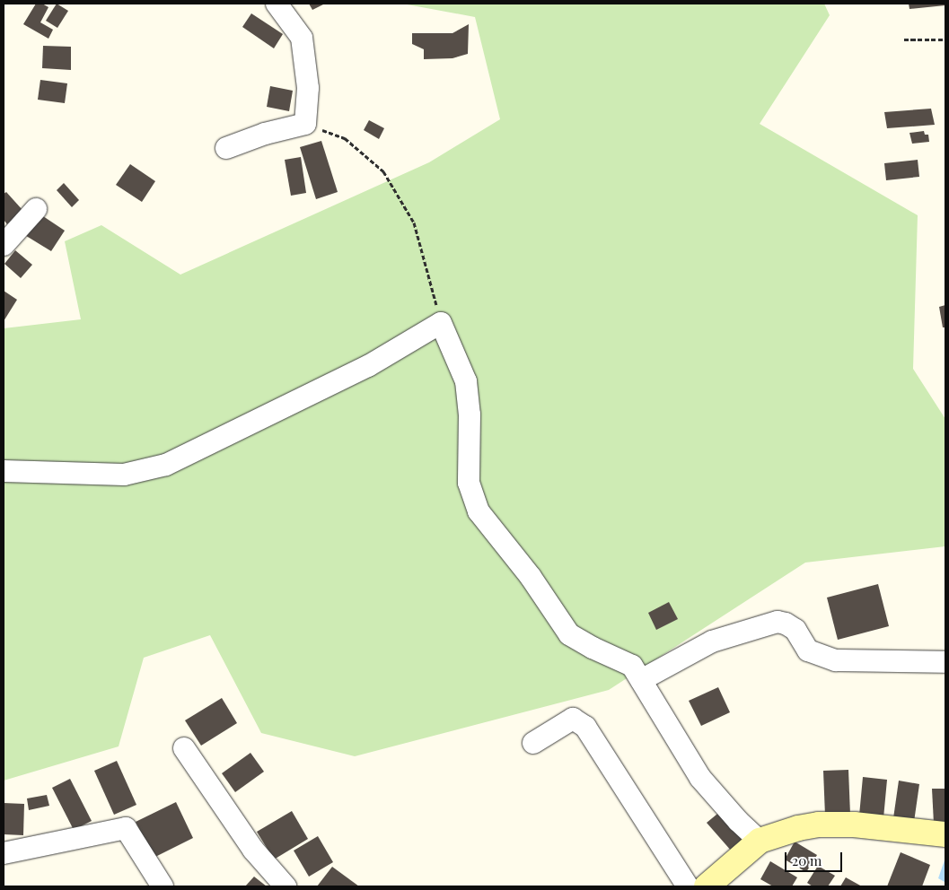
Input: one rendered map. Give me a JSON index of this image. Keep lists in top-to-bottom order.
{
  "scale_bar": "20 m"
}
